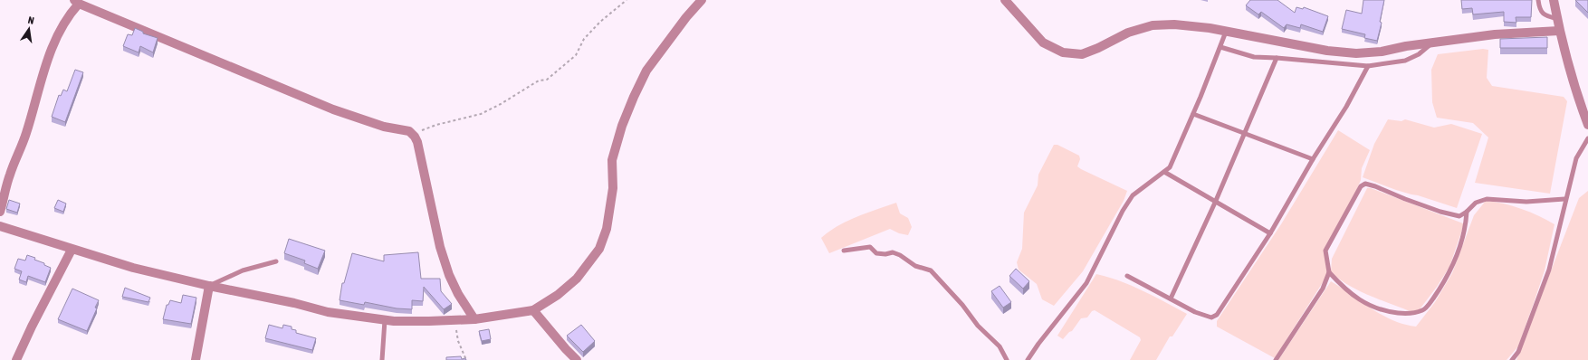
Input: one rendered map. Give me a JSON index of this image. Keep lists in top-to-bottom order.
{
  "north": "top"
}
